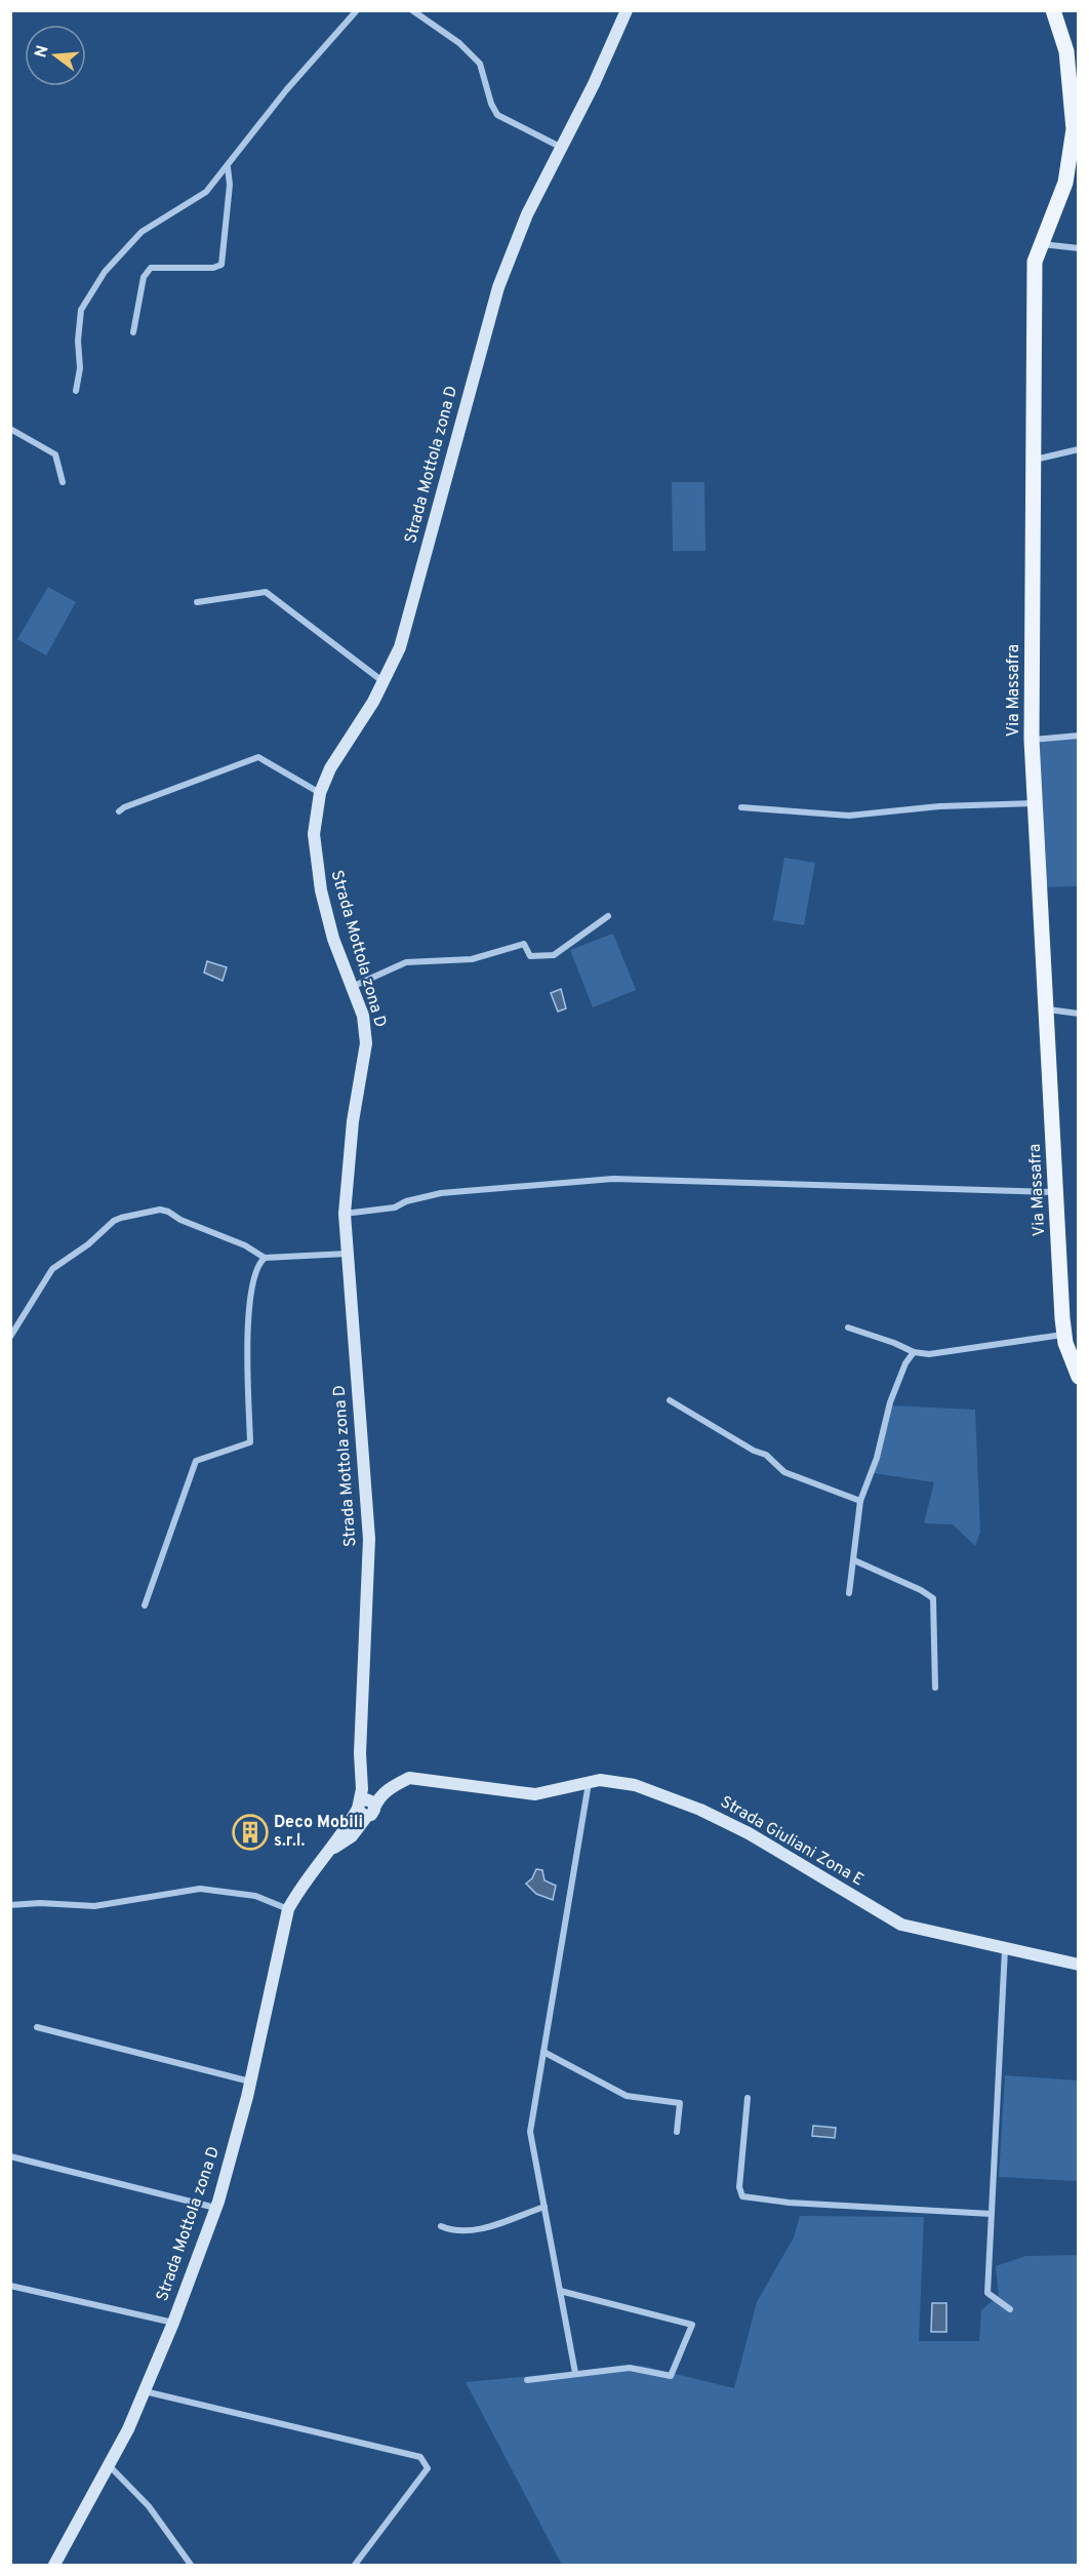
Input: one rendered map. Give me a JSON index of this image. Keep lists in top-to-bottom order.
{
  "streets": {
    "main road": ["Strada Mottola zona D", "Via Massafra", "Strada Giuliani Zona E"]
  },
  "crossings": [
    ["Strada Mottola zona D", "Strada Giuliani Zona E"]
  ],
  "places": {
    "building": ["Deco Mobili s.r.l."]
  },
  "north": "left"
}
